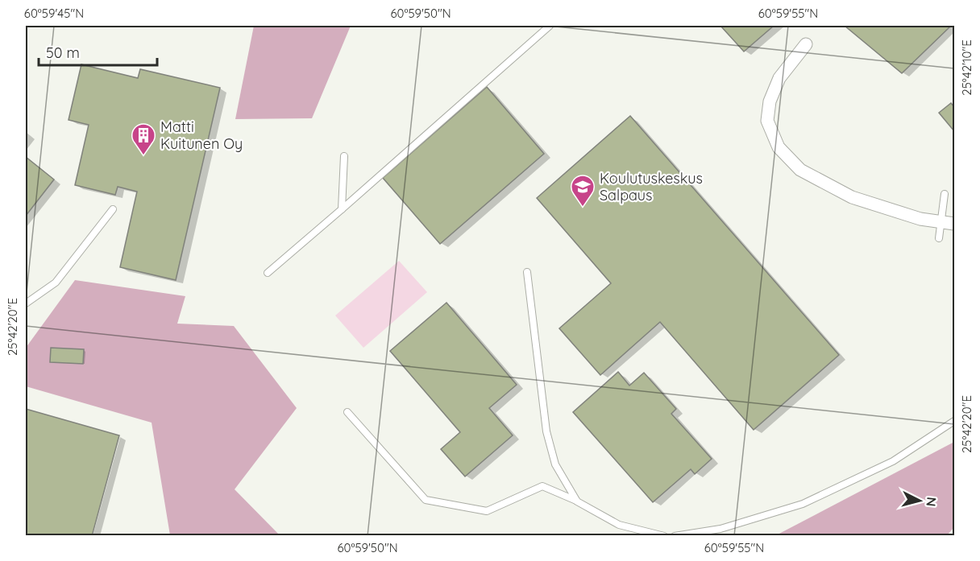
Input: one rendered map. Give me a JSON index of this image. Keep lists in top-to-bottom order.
{
  "places": {
    "building": ["Matti Kuitunen Oy"],
    "school or university": ["Koulutuskeskus Salpaus"]
  },
  "scale_bar": "50 m",
  "north": "right",
  "coordinates": [
    "60°59'45\"N",
    "60°59'50\"N",
    "60°59'55\"N",
    "25°42'10\"E",
    "25°42'20\"E"
  ]
}
